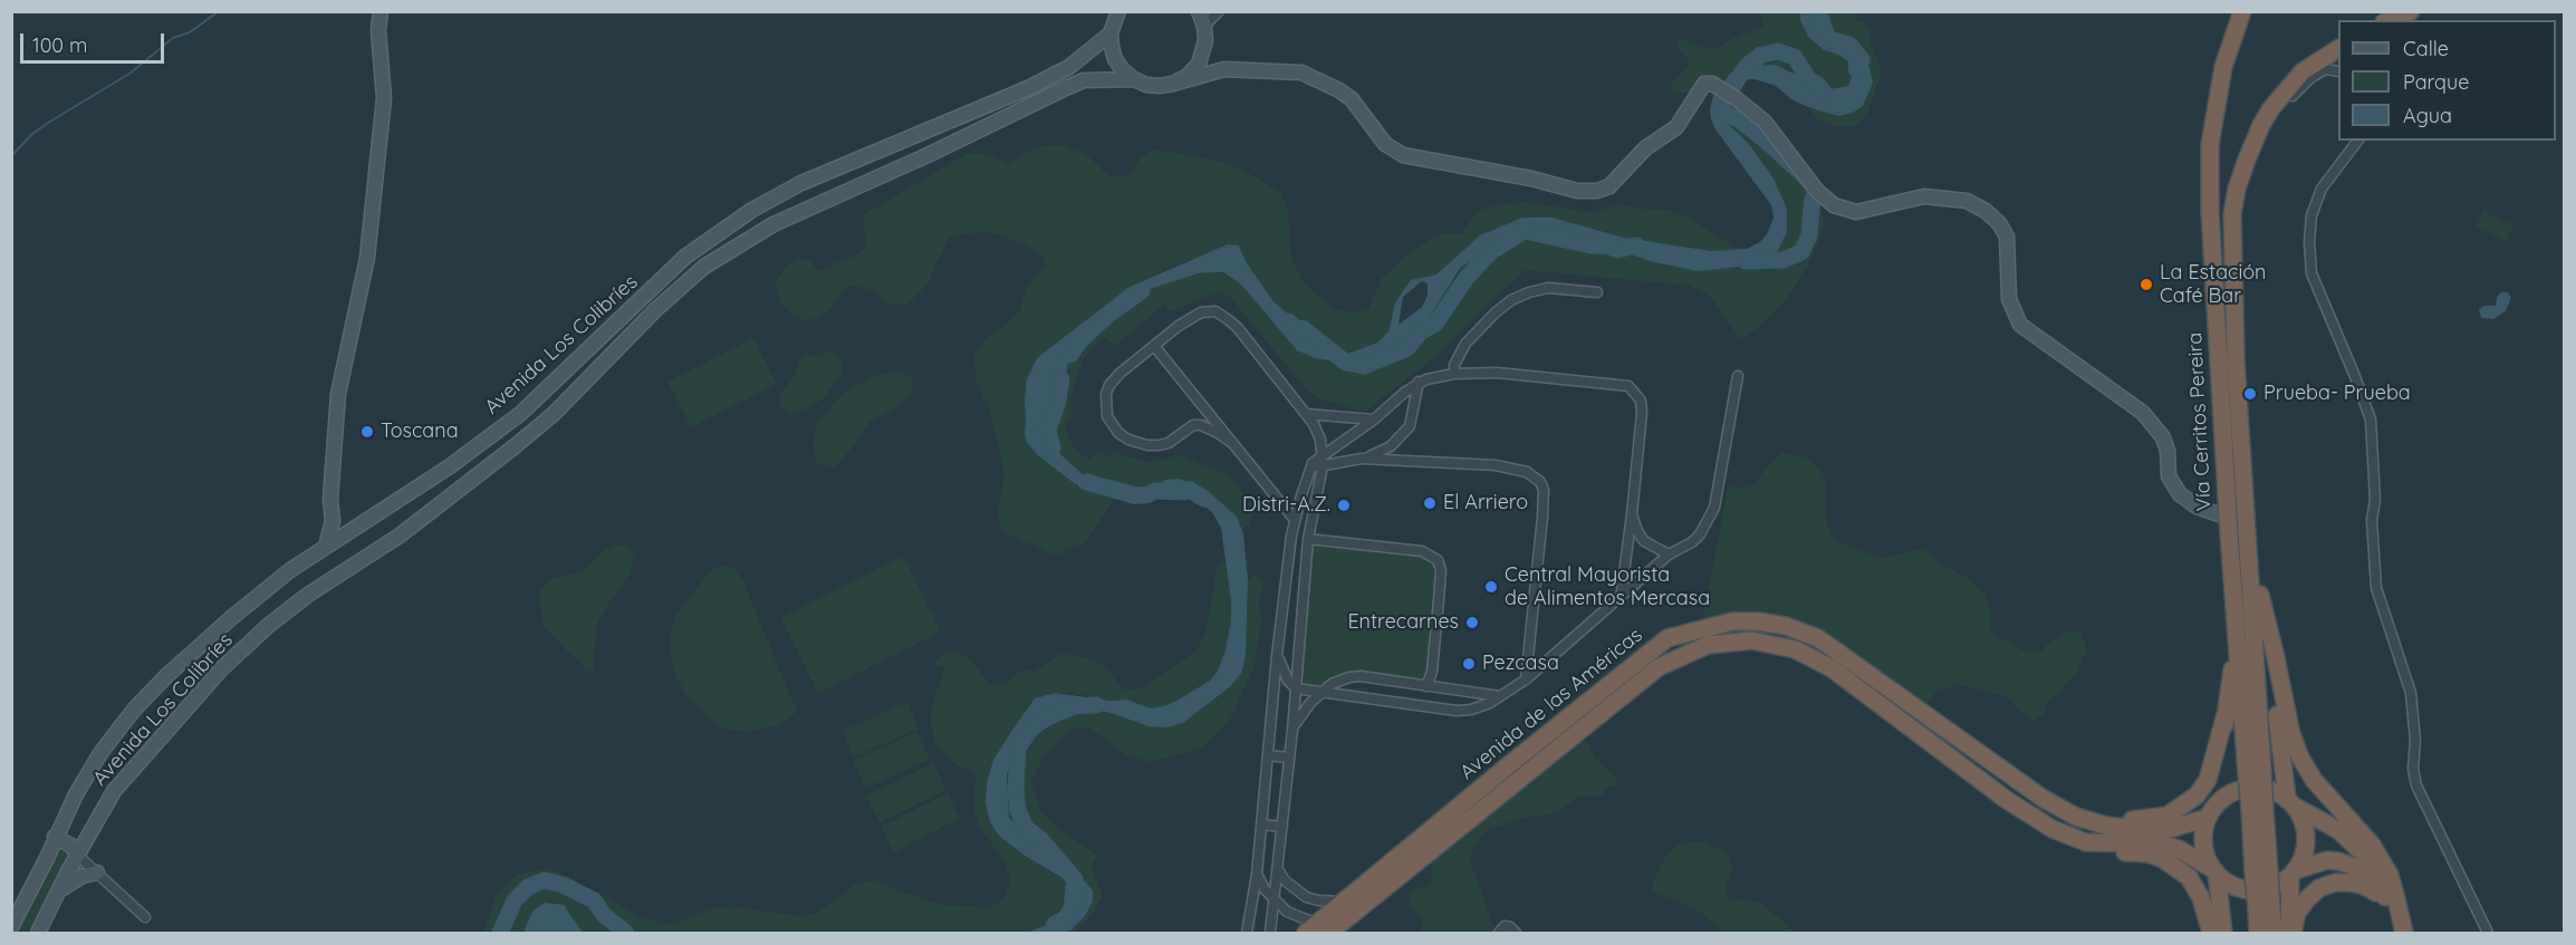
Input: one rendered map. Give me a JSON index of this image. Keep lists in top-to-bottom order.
{
  "streets": {
    "highway": ["Vía Cerritos Pereira", "Avenida de las Américas"],
    "main road": ["Avenida Los Colibríes"]
  },
  "places": [
    "La Estación Café Bar",
    "Prueba- Prueba",
    "Toscana",
    "El Arriero",
    "Distri-A.Z.",
    "Central Mayorista de Alimentos Mercasa",
    "Entrecarnes",
    "Pezcasa"
  ],
  "legend": ["Calle", "Parque", "Agua"],
  "scale_bar": "100 m"
}
